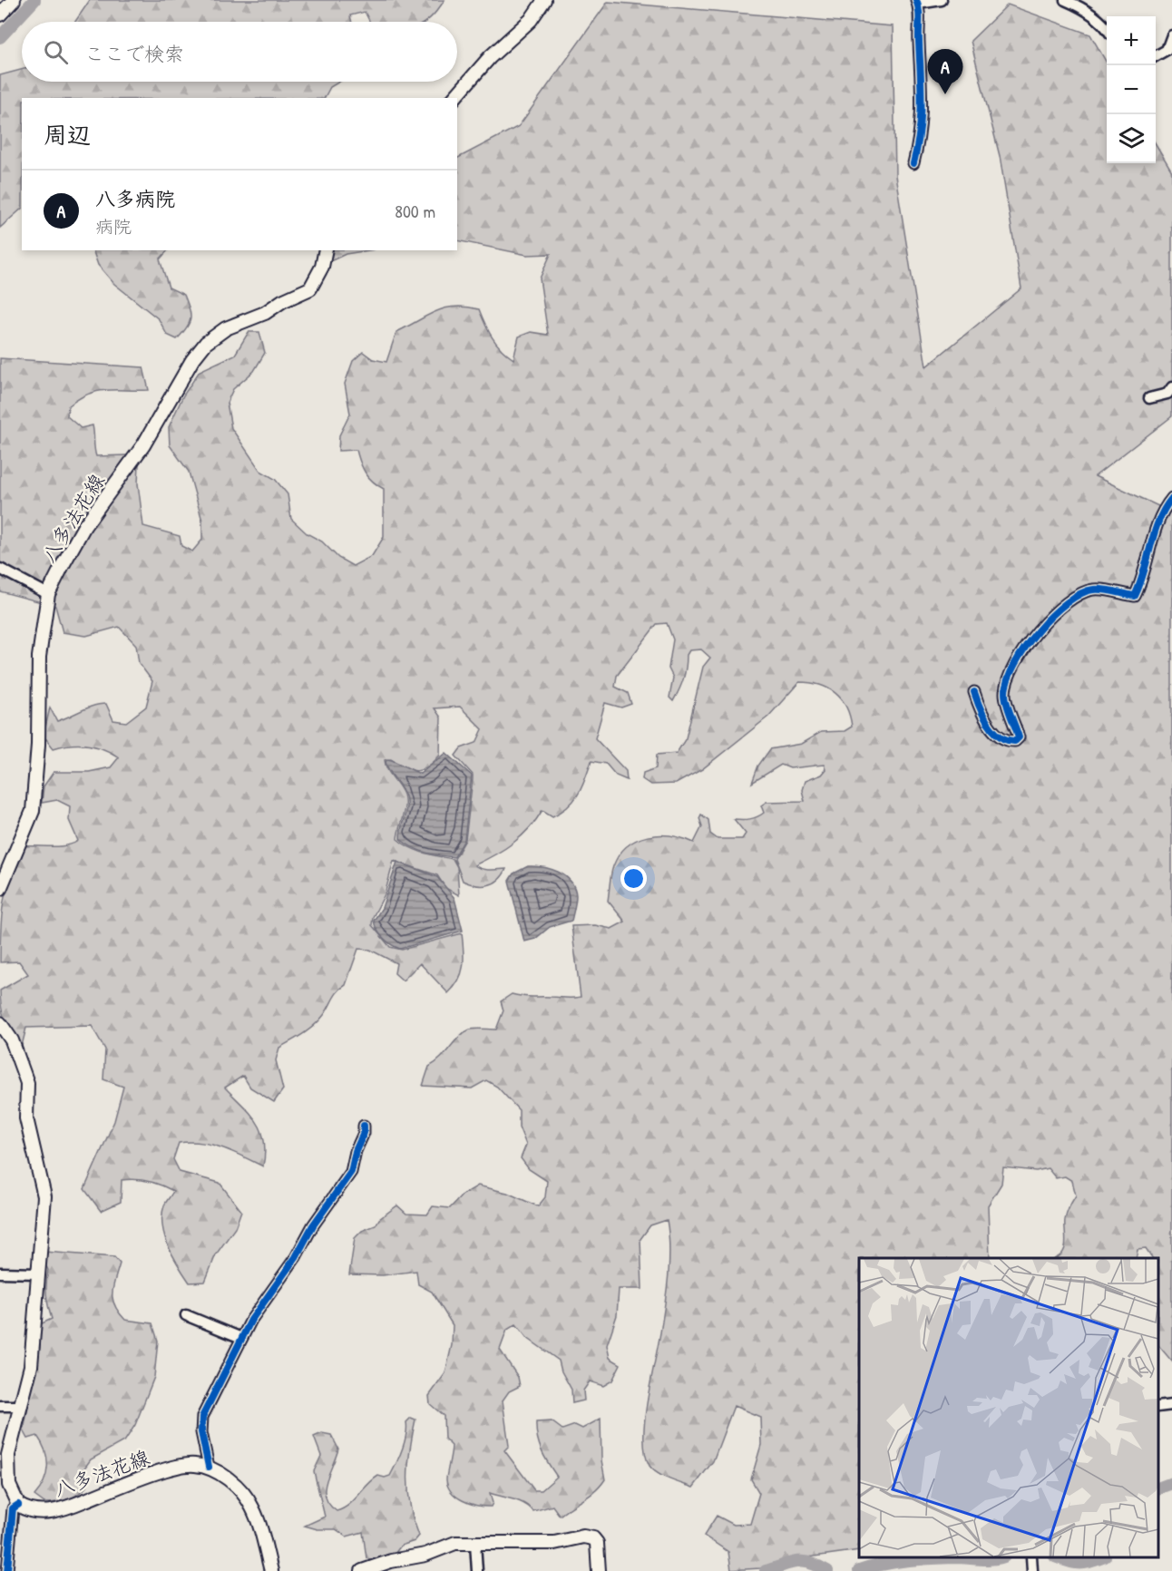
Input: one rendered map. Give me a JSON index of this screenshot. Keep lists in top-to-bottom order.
{
  "streets": {
    "main road": ["八多法花線"]
  },
  "page": {
    "map_buttons": ["+", "−"],
    "search": "ここで検索",
    "pins": "A",
    "heading": "周辺",
    "list": [
      {
        "mark": "A",
        "name": "八多病院",
        "note": "病院",
        "value": "800 m"
      }
    ]
  }
}
